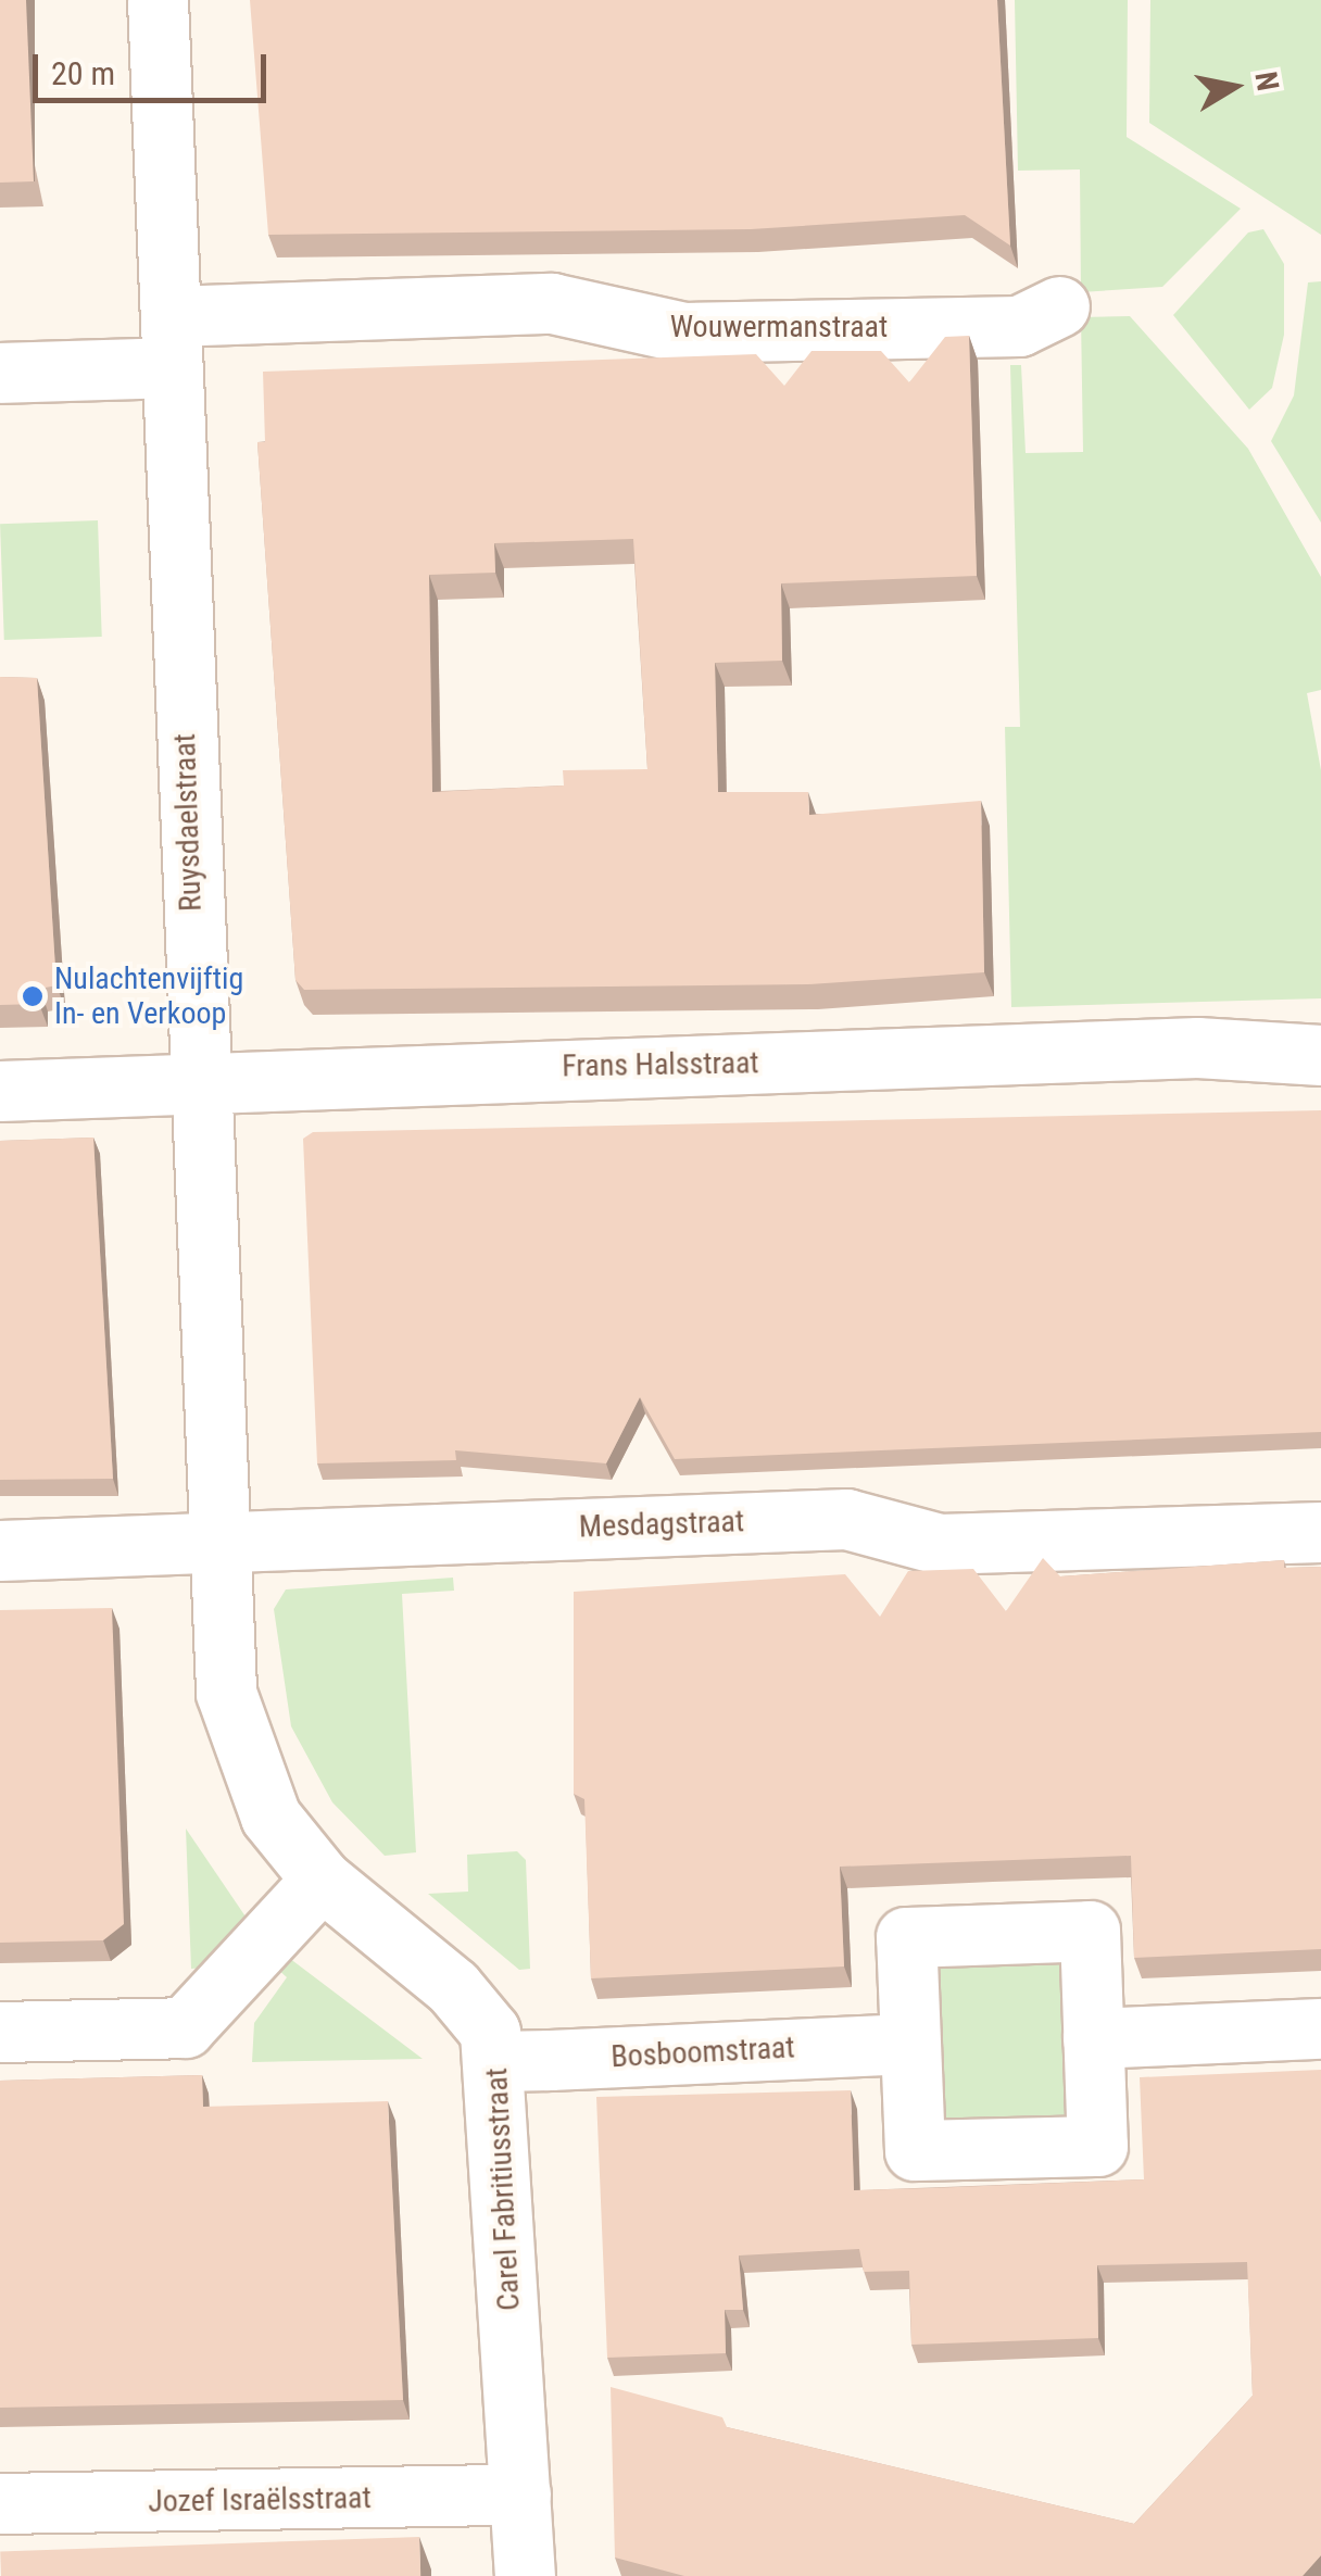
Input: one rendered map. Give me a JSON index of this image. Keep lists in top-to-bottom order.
{
  "streets": {
    "street": [
      "Wouwermanstraat",
      "Ruysdaelstraat",
      "Frans Halsstraat",
      "Mesdagstraat",
      "Bosboomstraat",
      "Carel Fabritiusstraat",
      "Jozef Israëlsstraat"
    ]
  },
  "crossings": [
    ["Wouwermanstraat", "Ruysdaelstraat"],
    ["Ruysdaelstraat", "Frans Halsstraat"],
    ["Ruysdaelstraat", "Mesdagstraat"],
    ["Ruysdaelstraat", "Carel Fabritiusstraat"],
    ["Bosboomstraat", "Carel Fabritiusstraat"],
    ["Carel Fabritiusstraat", "Jozef Israëlsstraat"]
  ],
  "places": ["Nulachtenvijftig In- en Verkoop"],
  "scale_bar": "20 m",
  "north": "right"
}
